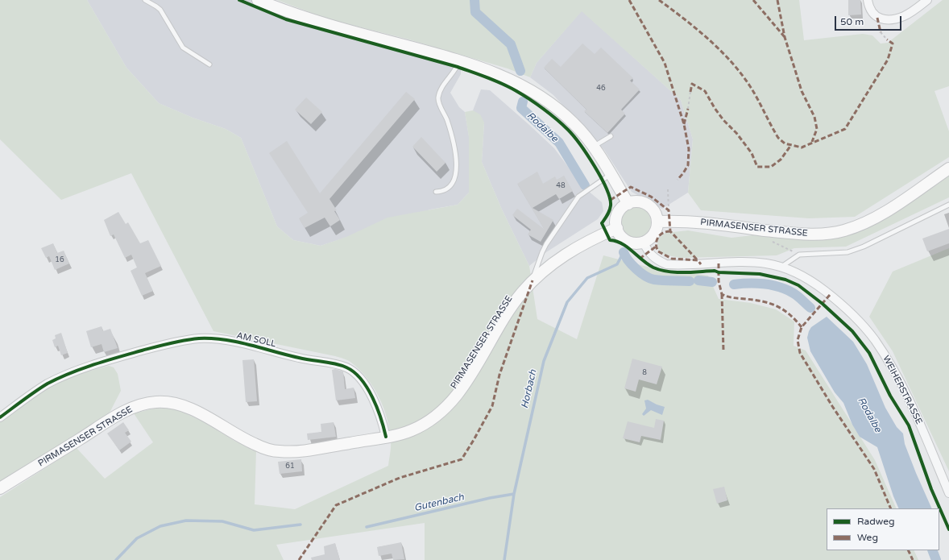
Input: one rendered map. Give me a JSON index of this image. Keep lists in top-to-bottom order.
{
  "streets": {
    "main road": ["PIRMASENSER STRASSE"],
    "street": ["AM SOLL", "WEIHERSTRASSE"]
  },
  "crossings": [
    ["PIRMASENSER STRASSE", "AM SOLL"],
    ["PIRMASENSER STRASSE", "WEIHERSTRASSE"]
  ],
  "water": ["Rodalbe", "Horbach", "Gutenbach"],
  "house_numbers": [
    "46",
    "48",
    "16",
    "8",
    "61"
  ],
  "legend": ["Radweg", "Weg"],
  "scale_bar": "50 m"
}
